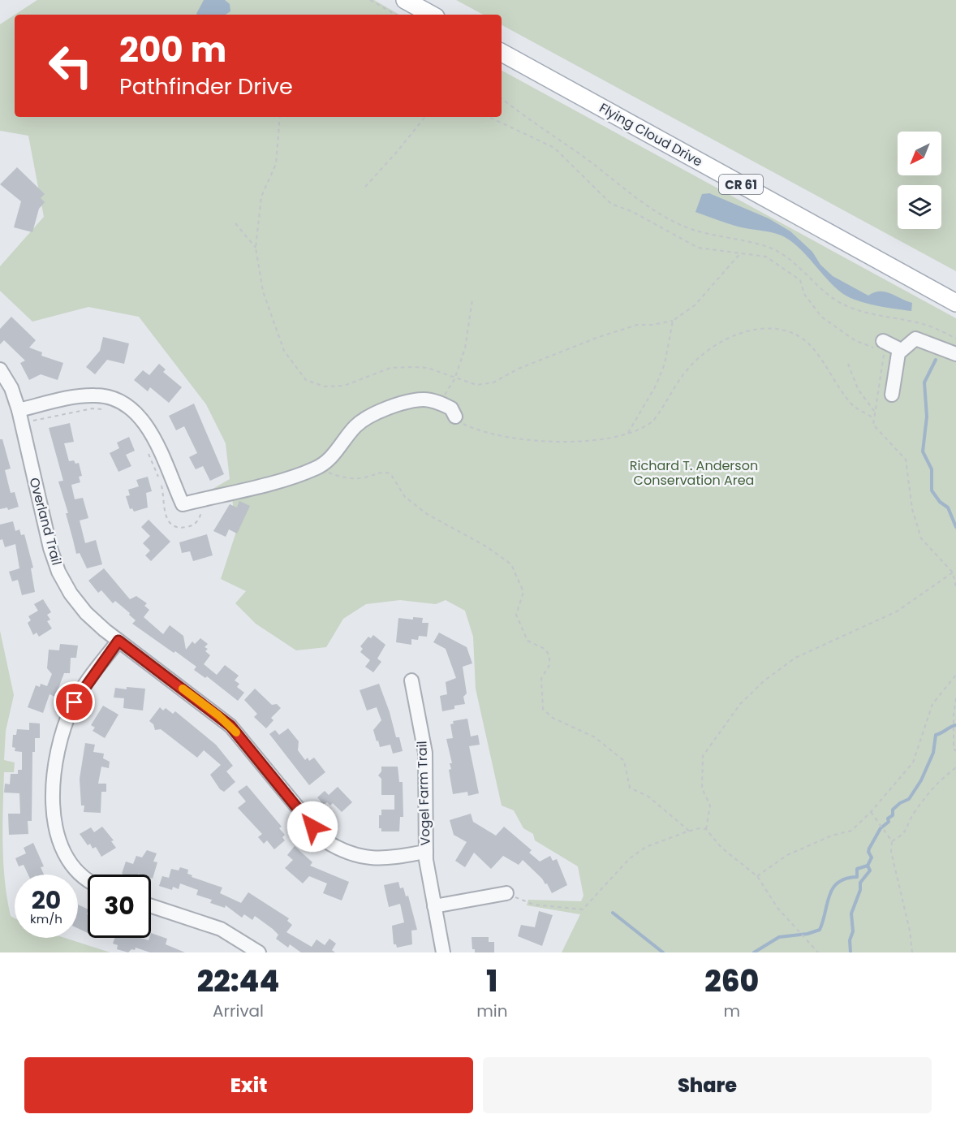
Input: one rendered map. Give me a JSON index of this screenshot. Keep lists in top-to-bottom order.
{
  "streets": {
    "main road": ["Flying Cloud Drive", "CR 61"],
    "street": ["Overland Trail", "Vogel Farm Trail"]
  },
  "crossings": [
    ["Overland Trail", "Vogel Farm Trail"]
  ],
  "parks": ["Richard T. Anderson Conservation Area"],
  "north": "bottom left",
  "page": {
    "turn": ["200 m", "Pathfinder Drive"],
    "speed": "20 km/h",
    "limit": "30",
    "eta": [
      "22:44",
      "Arrival",
      "1",
      "min",
      "260",
      "m"
    ],
    "buttons": ["Exit", "Share"]
  }
}
